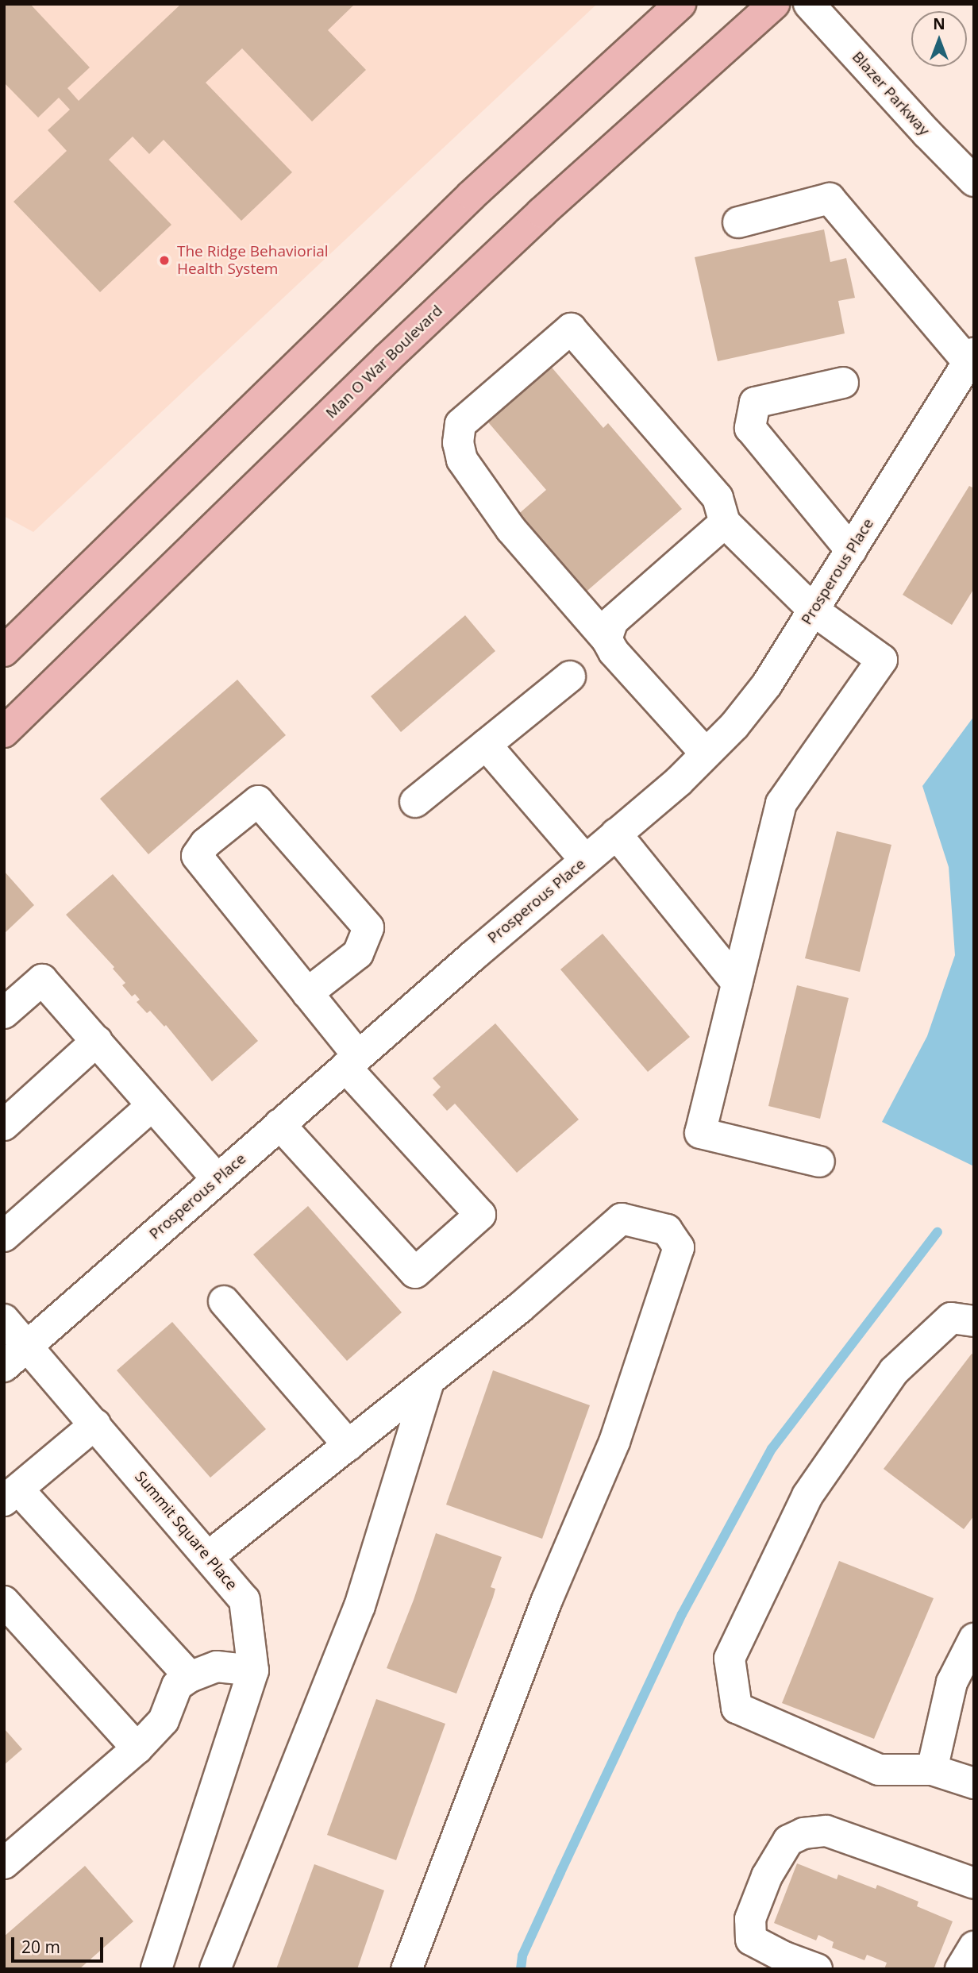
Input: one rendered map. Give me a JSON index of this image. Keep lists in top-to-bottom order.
{
  "streets": {
    "main road": ["Man O War Boulevard"],
    "street": ["Blazer Parkway", "Prosperous Place", "Summit Square Place"]
  },
  "crossings": [
    ["Prosperous Place", "Summit Square Place"]
  ],
  "places": ["The Ridge Behaviorial Health System"],
  "scale_bar": "20 m",
  "north": "top"
}
